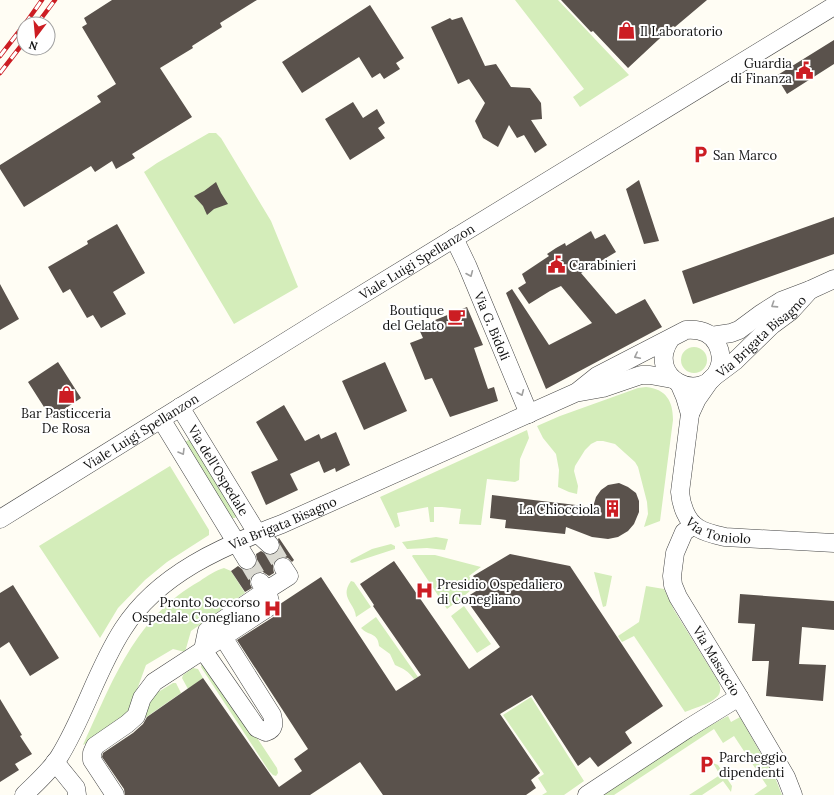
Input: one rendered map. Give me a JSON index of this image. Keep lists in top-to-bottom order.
{
  "streets": {
    "street": [
      "Viale Luigi Spellanzon",
      "Via G. Bidoli",
      "Via Brigata Bisagno",
      "Via dell'Ospedale",
      "Via Toniolo",
      "Via Masaccio"
    ]
  },
  "crossings": [
    ["Viale Luigi Spellanzon", "Via G. Bidoli"],
    ["Viale Luigi Spellanzon", "Via dell'Ospedale"],
    ["Via G. Bidoli", "Via Brigata Bisagno"],
    ["Via Brigata Bisagno", "Via dell'Ospedale"],
    ["Via Brigata Bisagno", "Via Toniolo"],
    ["Via Toniolo", "Via Masaccio"]
  ],
  "one_way": ["Via G. Bidoli"],
  "places": {
    "shop": ["Il Laboratorio", "Bar Pasticceria De Rosa"],
    "public building": ["Guardia di Finanza", "Carabinieri"],
    "parking": ["San Marco", "Parcheggio dipendenti"],
    "cafe": ["Boutique del Gelato"],
    "building": ["La Chiocciola"],
    "hospital": ["Presidio Ospedaliero di Conegliano", "Pronto Soccorso Ospedale Conegliano"]
  },
  "north": "bottom"
}
